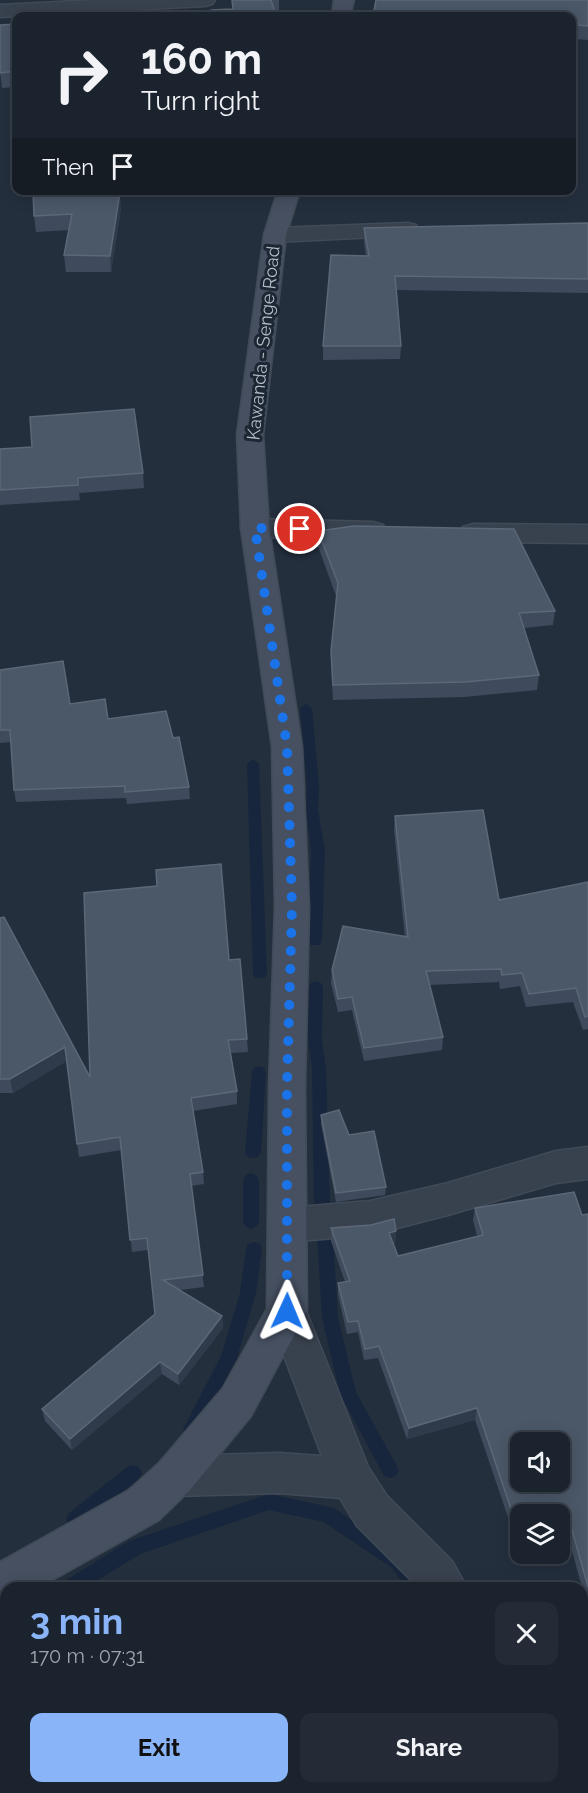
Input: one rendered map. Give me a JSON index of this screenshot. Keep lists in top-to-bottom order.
{
  "streets": {
    "street": ["Kawanda - Senge Road"]
  },
  "page": {
    "turn": ["160 m", "Turn right"],
    "then": "Then",
    "heading": ["3 min", "170 m · 07:31"],
    "buttons": ["Exit", "Share"]
  }
}
